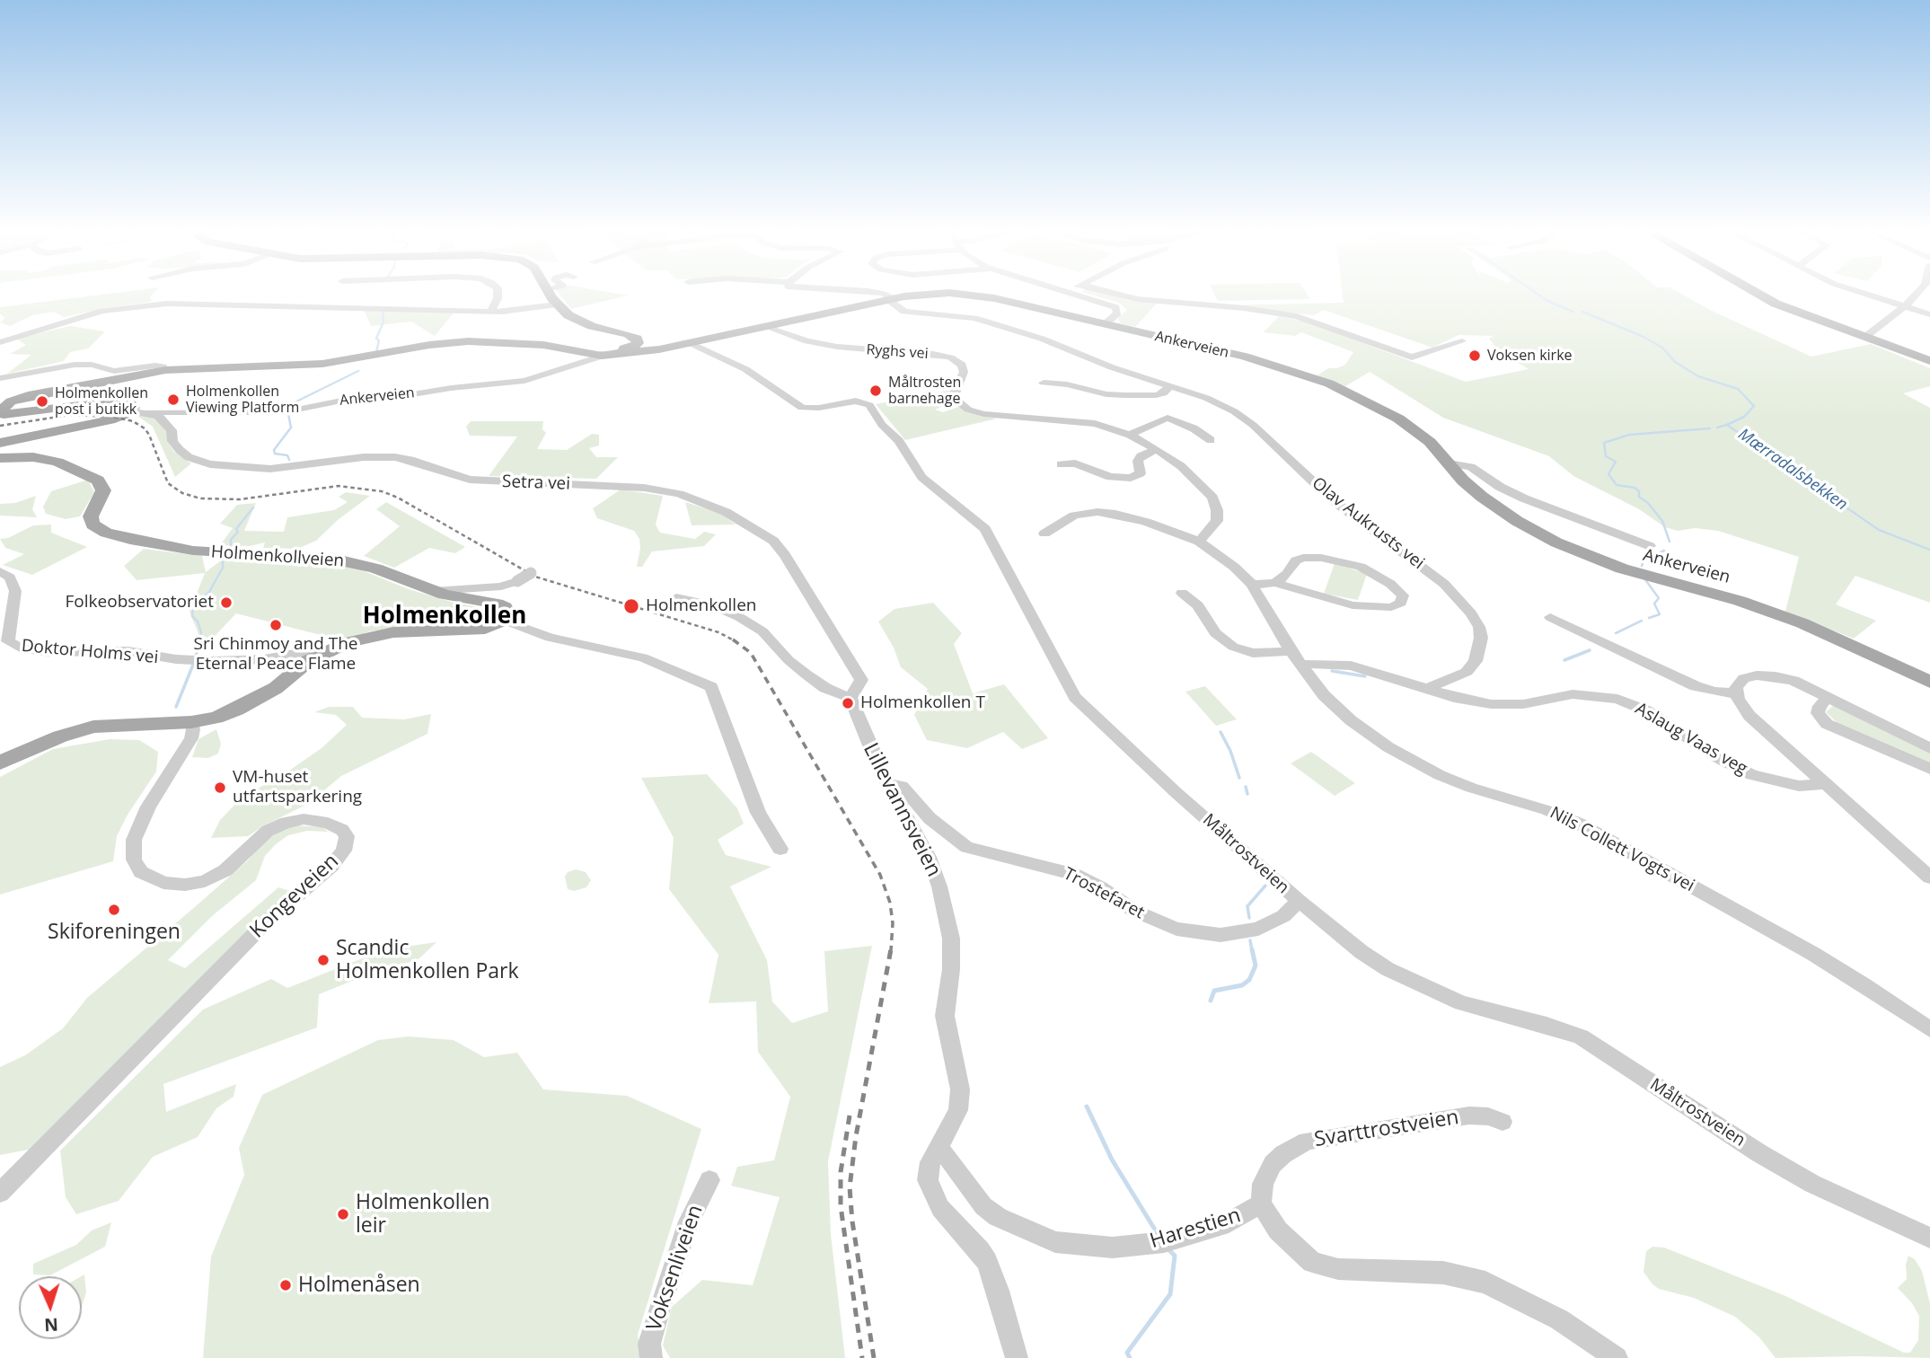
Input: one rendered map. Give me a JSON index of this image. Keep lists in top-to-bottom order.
{
  "streets": {
    "main road": ["Ankerveien", "Holmenkollveien"],
    "street": [
      "Ryghs vei",
      "Setra vei",
      "Olav Aukrusts vei",
      "Doktor Holms vei",
      "Aslaug Vaas veg",
      "Lillevannsveien",
      "Nils Collett Vogts vei",
      "Måltrostveien",
      "Trostefaret",
      "Kongeveien",
      "Svarttrostveien",
      "Harestien",
      "Voksenliveien"
    ]
  },
  "crossings": [
    ["Ankerveien", "Ryghs vei"],
    ["Ankerveien", "Setra vei"],
    ["Ankerveien", "Olav Aukrusts vei"],
    ["Ankerveien", "Måltrostveien"],
    ["Ryghs vei", "Nils Collett Vogts vei"],
    ["Setra vei", "Lillevannsveien"],
    ["Olav Aukrusts vei", "Aslaug Vaas veg"],
    ["Aslaug Vaas veg", "Nils Collett Vogts vei"],
    ["Lillevannsveien", "Trostefaret"],
    ["Lillevannsveien", "Harestien"],
    ["Måltrostveien", "Trostefaret"],
    ["Svarttrostveien", "Harestien"]
  ],
  "districts": ["Holmenkollen"],
  "water": ["Mærradalsbekken"],
  "places": [
    "Voksen kirke",
    "Måltrosten barnehage",
    "Holmenkollen Viewing Platform",
    "Holmenkollen post i butikk",
    "Folkeobservatoriet",
    "Holmenkollen",
    "Sri Chinmoy and The Eternal Peace Flame",
    "Holmenkollen T",
    "VM-huset utfartsparkering",
    "Skiforeningen",
    "Scandic Holmenkollen Park",
    "Holmenkollen leir",
    "Holmenåsen"
  ],
  "north": "bottom"
}
